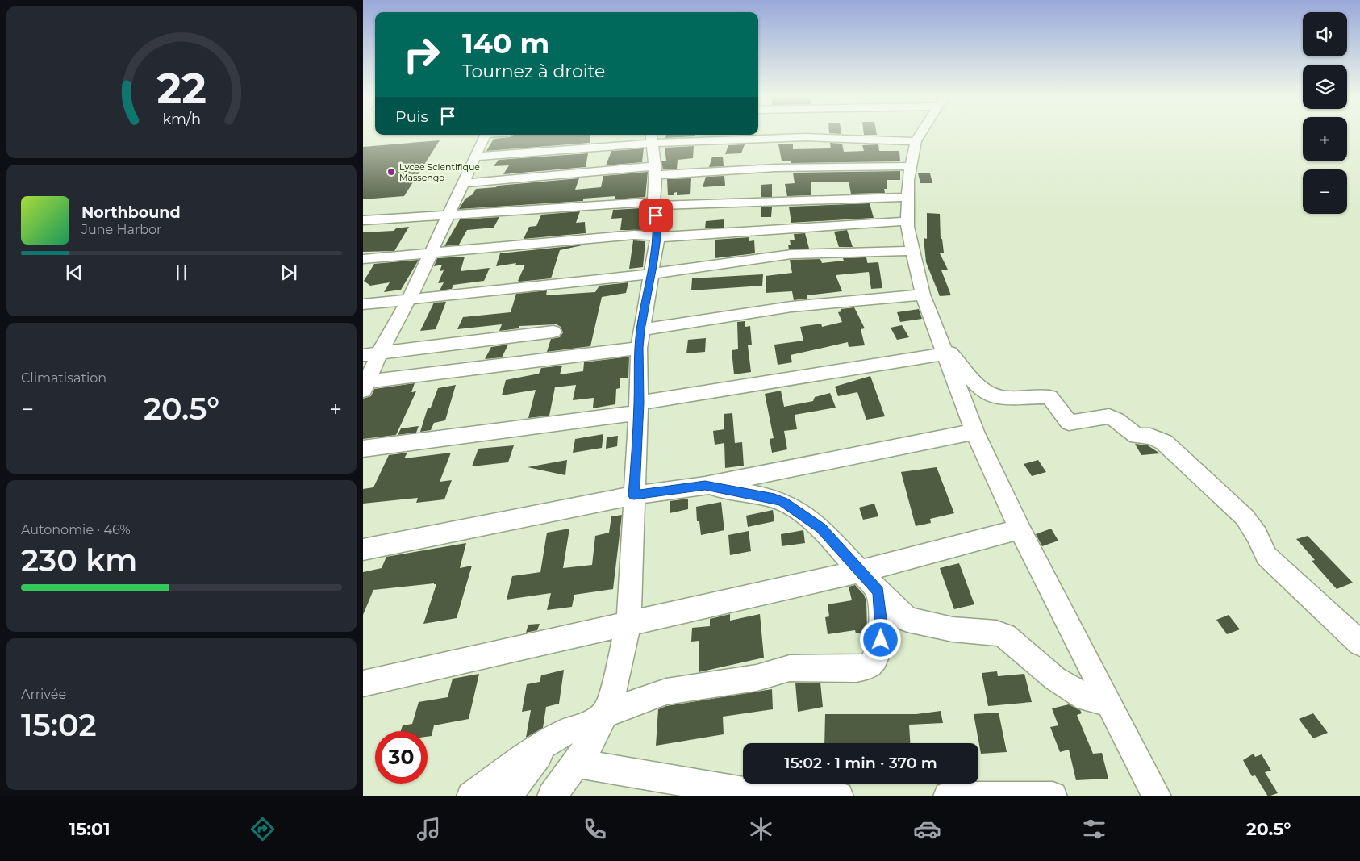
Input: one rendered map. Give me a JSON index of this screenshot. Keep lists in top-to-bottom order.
{
  "places": ["Lycee Scientifique Massengo"],
  "page": {
    "map_buttons": ["+", "−"],
    "turn": ["140 m", "Tournez à droite"],
    "then": "Puis",
    "song": ["Northbound", "June Harbor"],
    "tile": [
      "Climatisation",
      ["Autonomie · 46%", "230 km"],
      ["Arrivée", "15:02"]
    ],
    "heat": ["−", "20.5°", "+"],
    "limit": "30",
    "trip": "15:02 · 1 min · 370 m",
    "tabs": ["15:01", "20.5°"],
    "gauge": ["22", "km/h"]
  }
}
